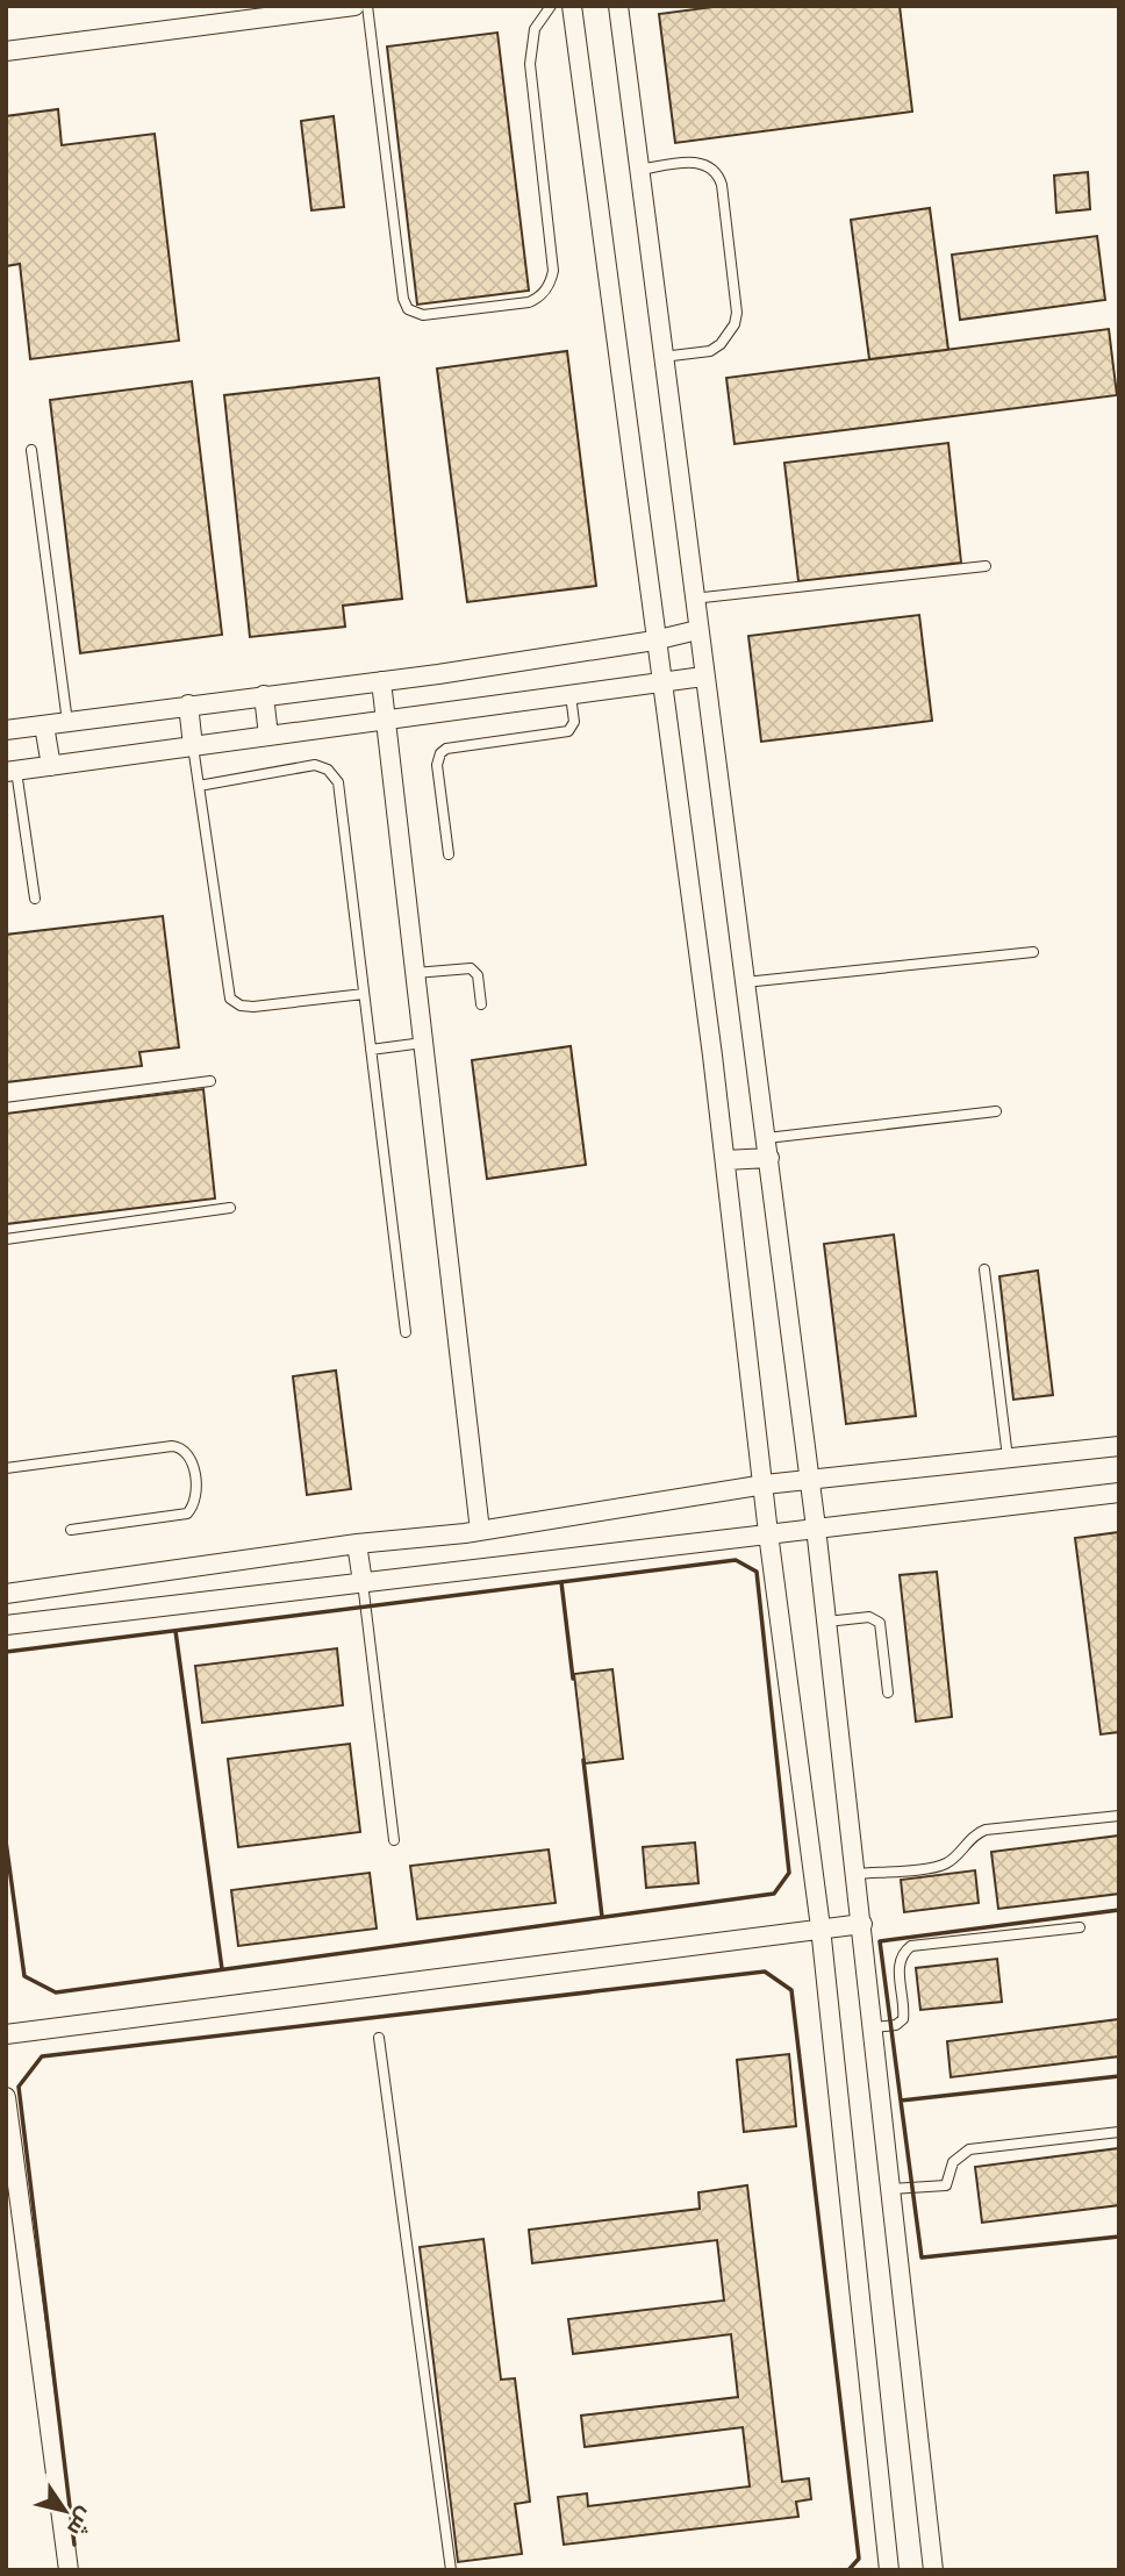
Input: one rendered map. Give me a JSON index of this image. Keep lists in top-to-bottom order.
{
  "north": "bottom right"
}
